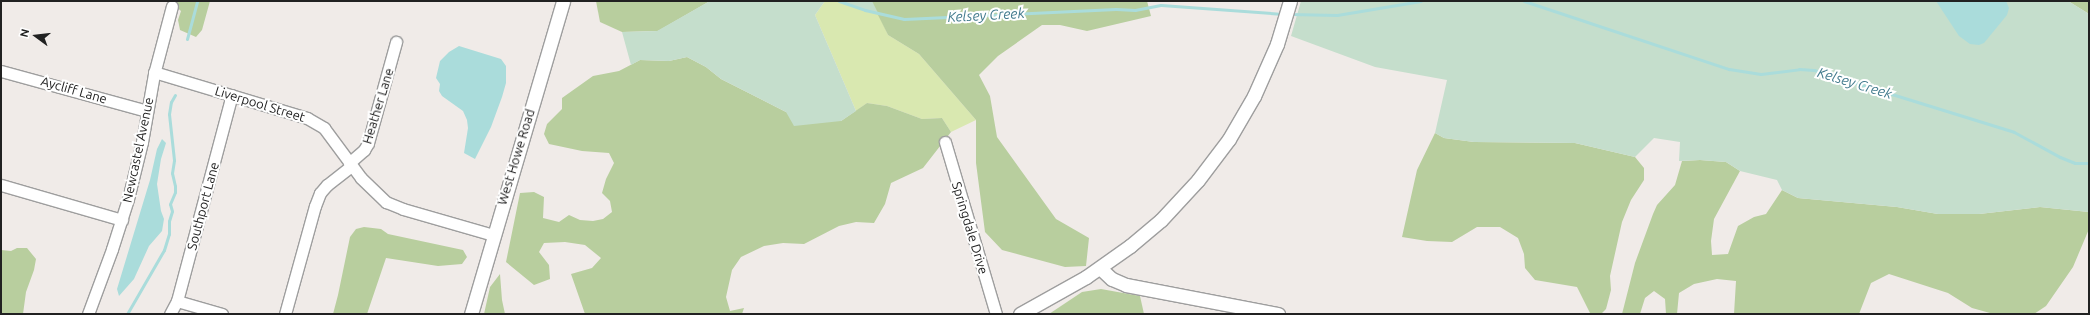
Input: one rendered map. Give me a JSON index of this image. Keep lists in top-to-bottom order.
{
  "streets": {
    "street": [
      "Aycliff Lane",
      "Liverpool Street",
      "Heather Lane",
      "Newcastel Avenue",
      "West Howe Road",
      "Southport Lane",
      "Springdale Drive"
    ]
  },
  "crossings": [
    ["Aycliff Lane", "Newcastel Avenue"],
    ["Liverpool Street", "Heather Lane"],
    ["Liverpool Street", "Newcastel Avenue"],
    ["Liverpool Street", "West Howe Road"],
    ["Liverpool Street", "Southport Lane"]
  ],
  "water": ["Kelsey Creek"],
  "north": "left"
}
